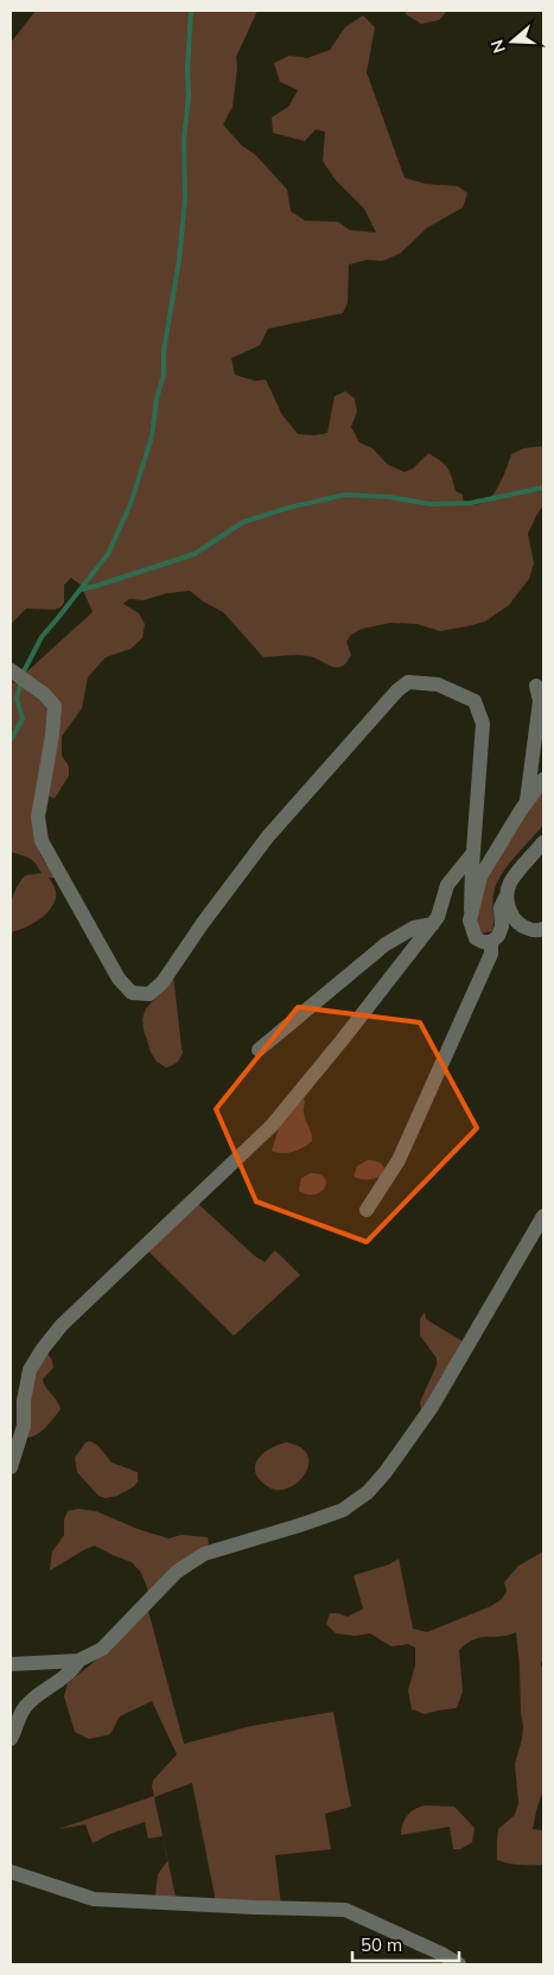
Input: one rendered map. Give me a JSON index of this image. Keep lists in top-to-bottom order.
{
  "scale_bar": "50 m",
  "north": "left"
}
